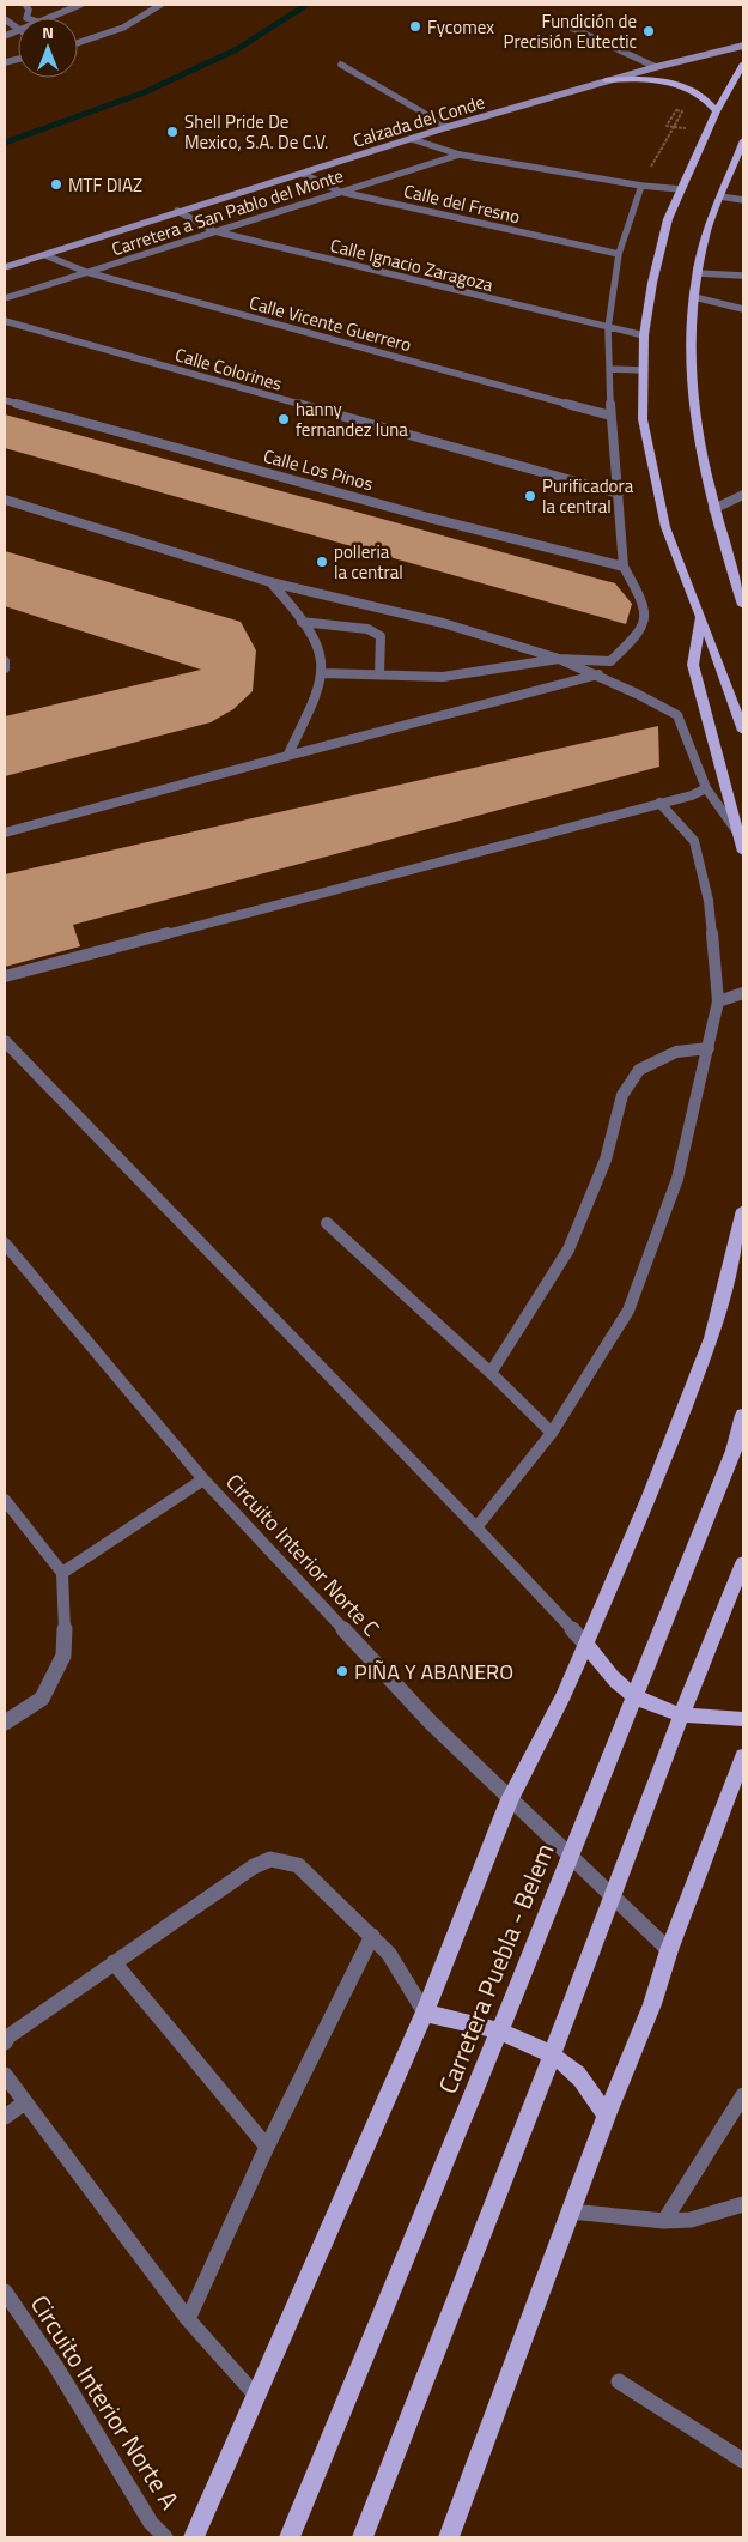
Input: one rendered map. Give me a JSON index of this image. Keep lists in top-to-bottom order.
{
  "streets": {
    "main road": ["Carretera Puebla - Belem"],
    "street": [
      "Calzada del Conde",
      "Calle del Fresno",
      "Carretera a San Pablo del Monte",
      "Calle Ignacio Zaragoza",
      "Calle Vicente Guerrero",
      "Calle Colorines",
      "Calle Los Pinos",
      "Circuito Interior Norte C",
      "Circuito Interior Norte A"
    ]
  },
  "crossings": [
    ["Calzada del Conde", "Calle del Fresno"],
    ["Calzada del Conde", "Calle Ignacio Zaragoza"],
    ["Calzada del Conde", "Calle Vicente Guerrero"],
    ["Calle del Fresno", "Carretera a San Pablo del Monte"],
    ["Carretera a San Pablo del Monte", "Calle Ignacio Zaragoza"],
    ["Carretera a San Pablo del Monte", "Calle Vicente Guerrero"]
  ],
  "places": [
    "Fycomex",
    "Fundición de Precisión Eutectic",
    "Shell Pride De Mexico, S.A. De C.V.",
    "MTF DIAZ",
    "hanny fernandez luna",
    "Purificadora la central",
    "polleria la central",
    "PIÑA Y ABANERO"
  ],
  "north": "top"
}
